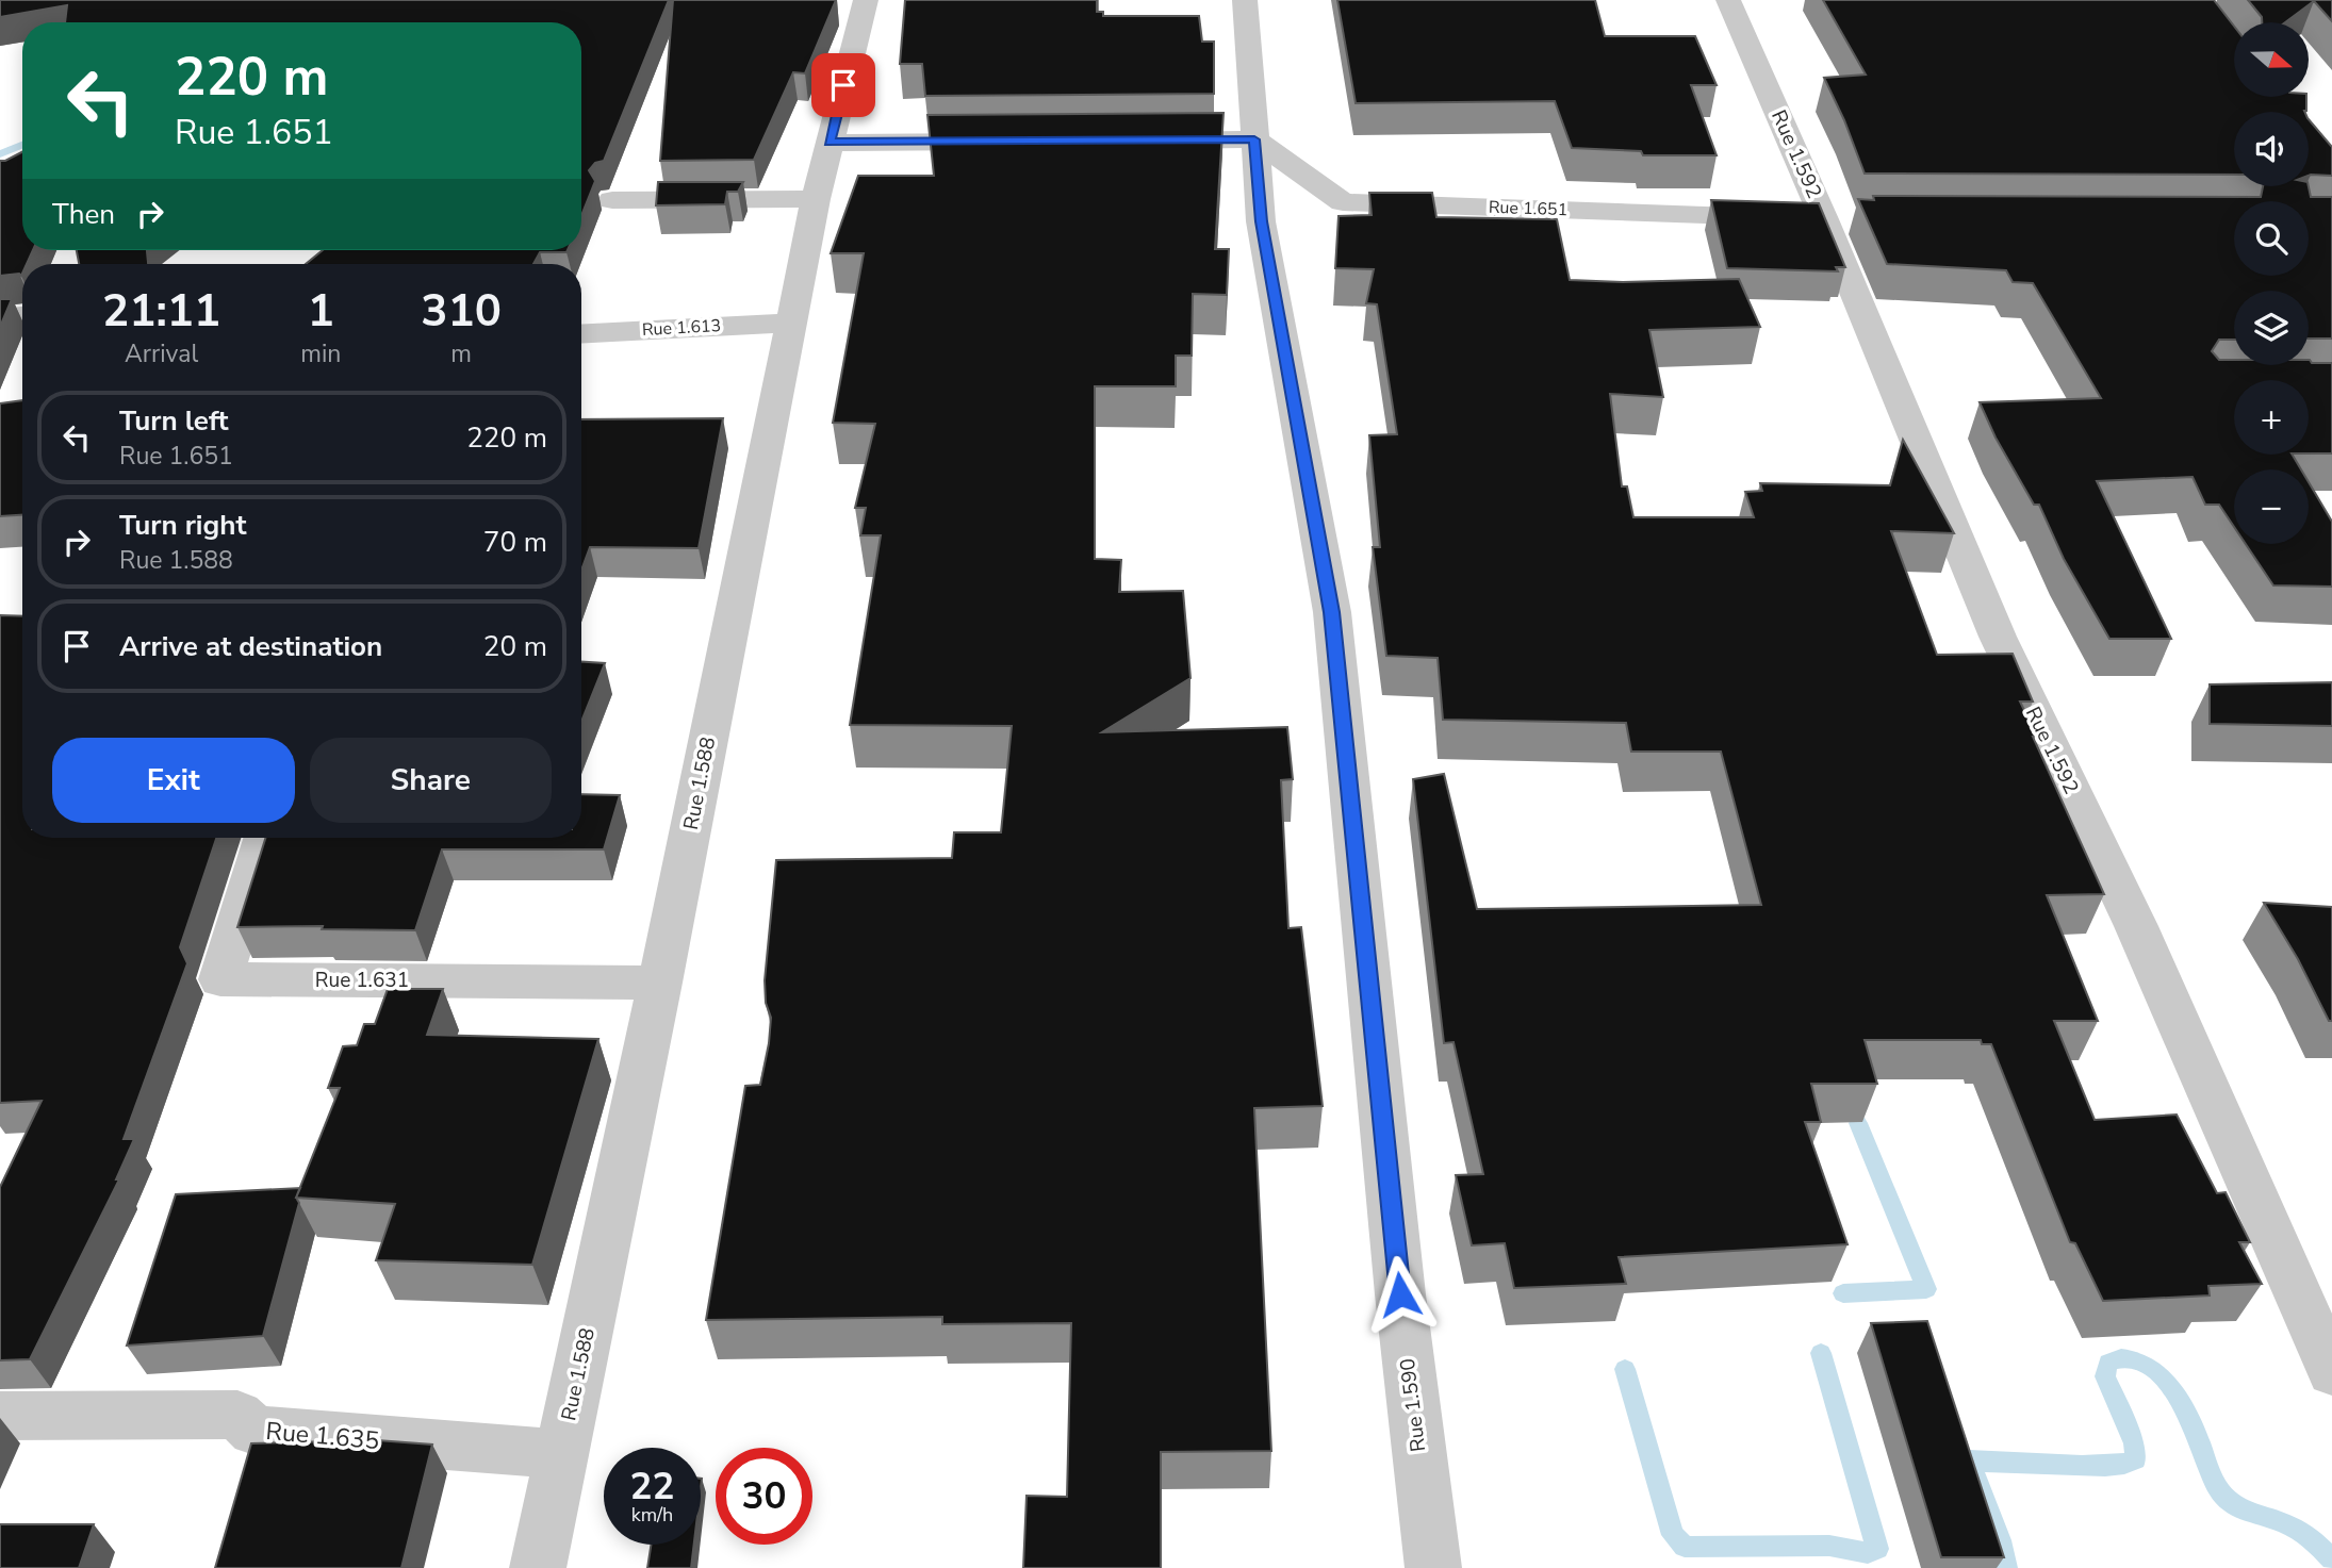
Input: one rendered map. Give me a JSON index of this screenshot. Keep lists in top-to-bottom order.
{
  "streets": {
    "street": [
      "Rue 1.592",
      "Rue 1.651",
      "Rue 1.613",
      "Rue 1.588",
      "Rue 1.631",
      "Rue 1.590",
      "Rue 1.635"
    ]
  },
  "crossings": [
    ["Rue 1.592", "Rue 1.651"],
    ["Rue 1.651", "Rue 1.590"],
    ["Rue 1.613", "Rue 1.588"],
    ["Rue 1.588", "Rue 1.631"],
    ["Rue 1.588", "Rue 1.635"]
  ],
  "north": "right",
  "page": {
    "map_buttons": ["+", "−"],
    "turn": ["220 m", "Rue 1.651"],
    "then": "Then",
    "eta": [
      "21:11",
      "Arrival",
      "1",
      "min",
      "310",
      "m"
    ],
    "list": [
      {
        "name": "Turn left",
        "note": "Rue 1.651",
        "value": "220 m"
      },
      {
        "name": "Turn right",
        "note": "Rue 1.588",
        "value": "70 m"
      },
      {
        "name": "Arrive at destination",
        "value": "20 m"
      }
    ],
    "buttons": ["Exit", "Share"],
    "speed": "22 km/h",
    "limit": "30"
  }
}
